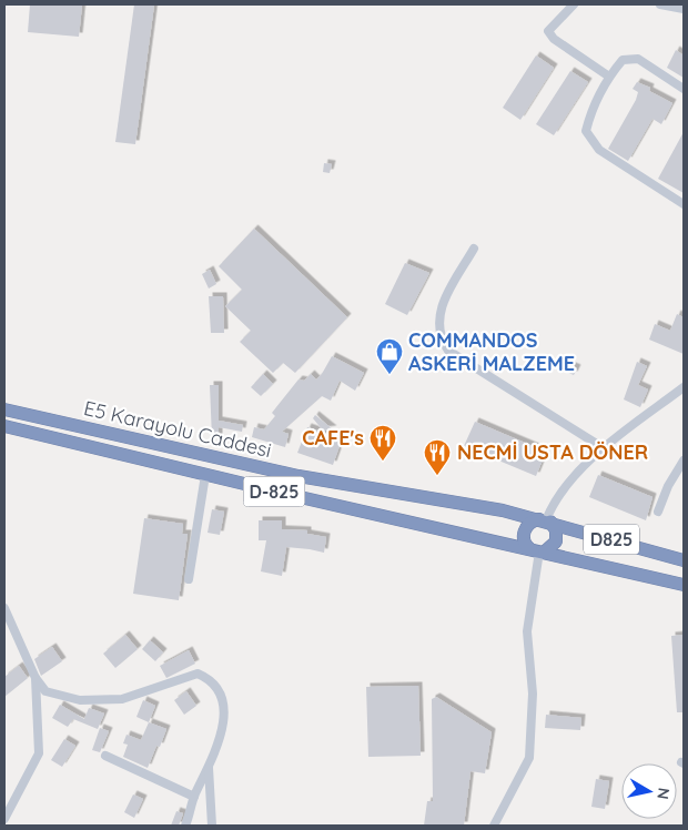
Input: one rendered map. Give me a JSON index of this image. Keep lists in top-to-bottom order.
{
  "streets": {
    "highway": ["E5 Karayolu Caddesi", "D-825", "D825"]
  },
  "places": {
    "shop": ["COMMANDOS ASKERİ MALZEME"],
    "restaurant": ["CAFE's", "NECMİ USTA DÖNER"]
  },
  "north": "right"
}
